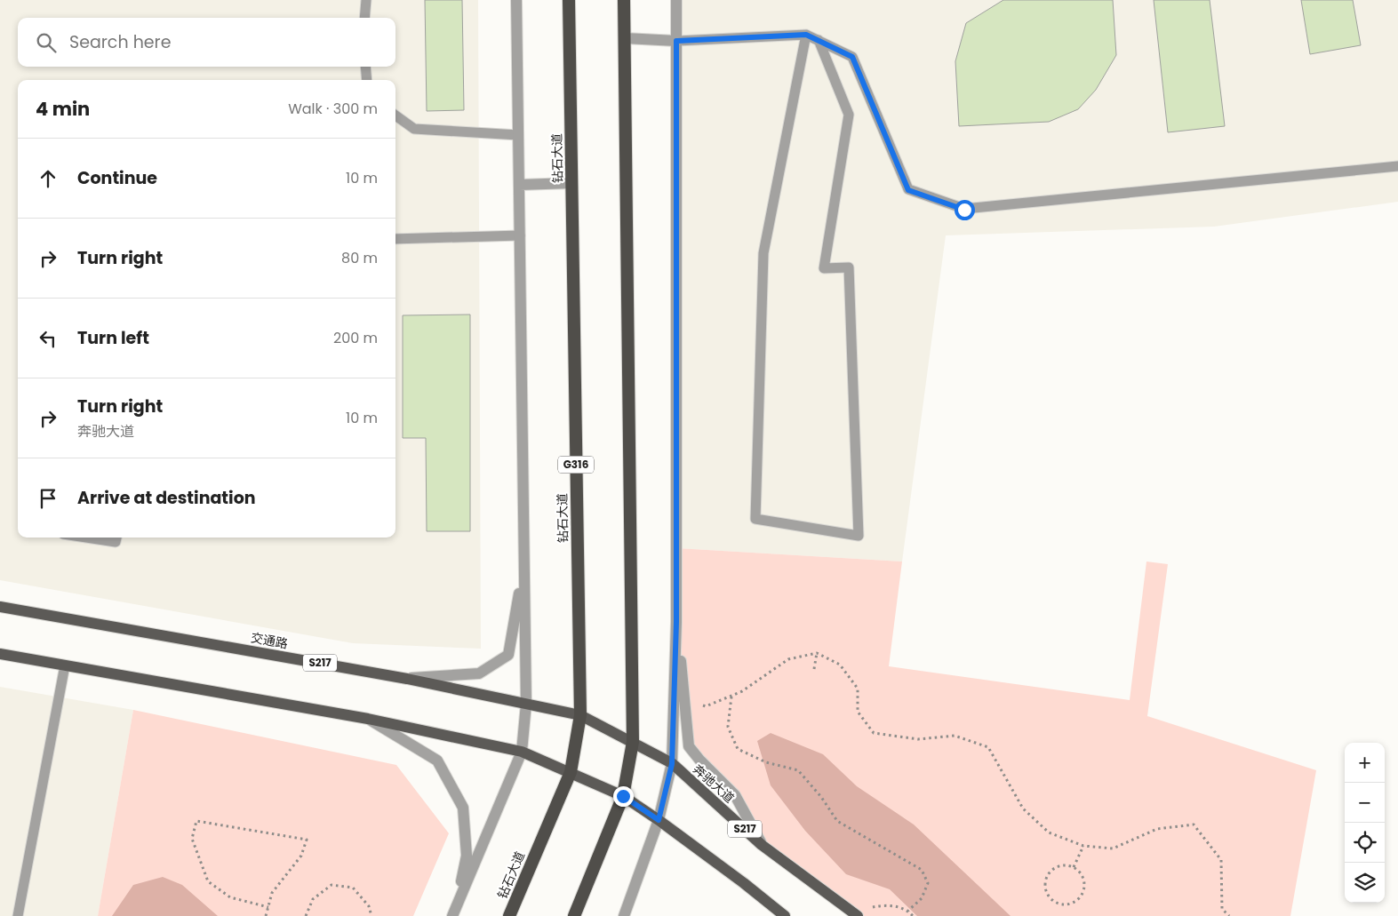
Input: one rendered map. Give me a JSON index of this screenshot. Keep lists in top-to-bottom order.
{
  "streets": {
    "highway": ["钻石大道", "G316"],
    "main road": ["交通路", "S217", "奔驰大道"]
  },
  "crossings": [
    ["钻石大道", "交通路"],
    ["交通路", "奔驰大道"]
  ],
  "page": {
    "search": "Search here",
    "heading": ["4 min", "Walk · 300 m"],
    "list": [
      ["Continue", "10 m"],
      ["Turn right", "80 m"],
      ["Turn left", "200 m"],
      ["Turn right", "奔驰大道", "10 m"],
      "Arrive at destination"
    ],
    "map_buttons": ["+", "−"]
  }
}
